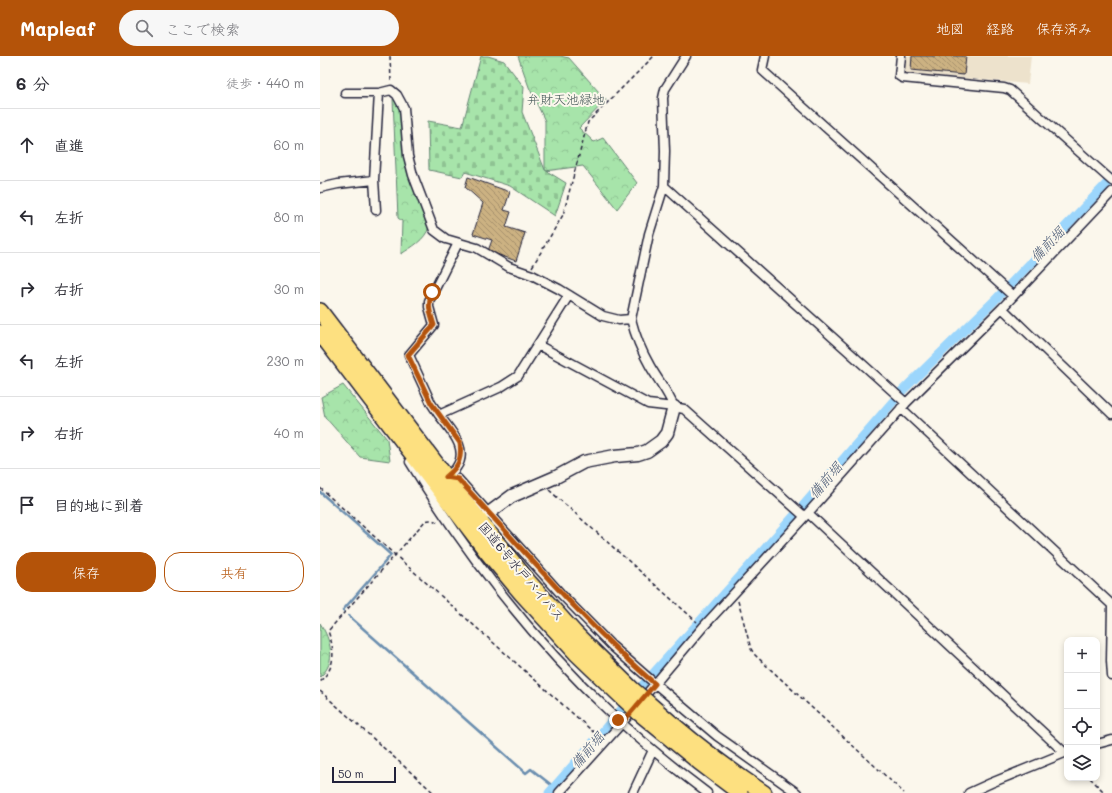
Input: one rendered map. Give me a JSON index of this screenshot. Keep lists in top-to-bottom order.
{
  "streets": {
    "highway": ["国道6号水戸バイパス"]
  },
  "water": ["備前堀"],
  "parks": ["弁財天池緑地"],
  "scale_bar": "50 m",
  "page": {
    "header": "Mapleaf",
    "search": "ここで検索",
    "nav": ["地図", "経路", "保存済み"],
    "heading": ["6 分", "徒歩 · 440 m"],
    "list": [
      ["直進", "60 m"],
      ["左折", "80 m"],
      ["右折", "30 m"],
      ["左折", "230 m"],
      ["右折", "40 m"],
      "目的地に到着"
    ],
    "buttons": ["保存", "共有"],
    "map_buttons": ["+", "−"],
    "scale": "50 m"
  }
}
